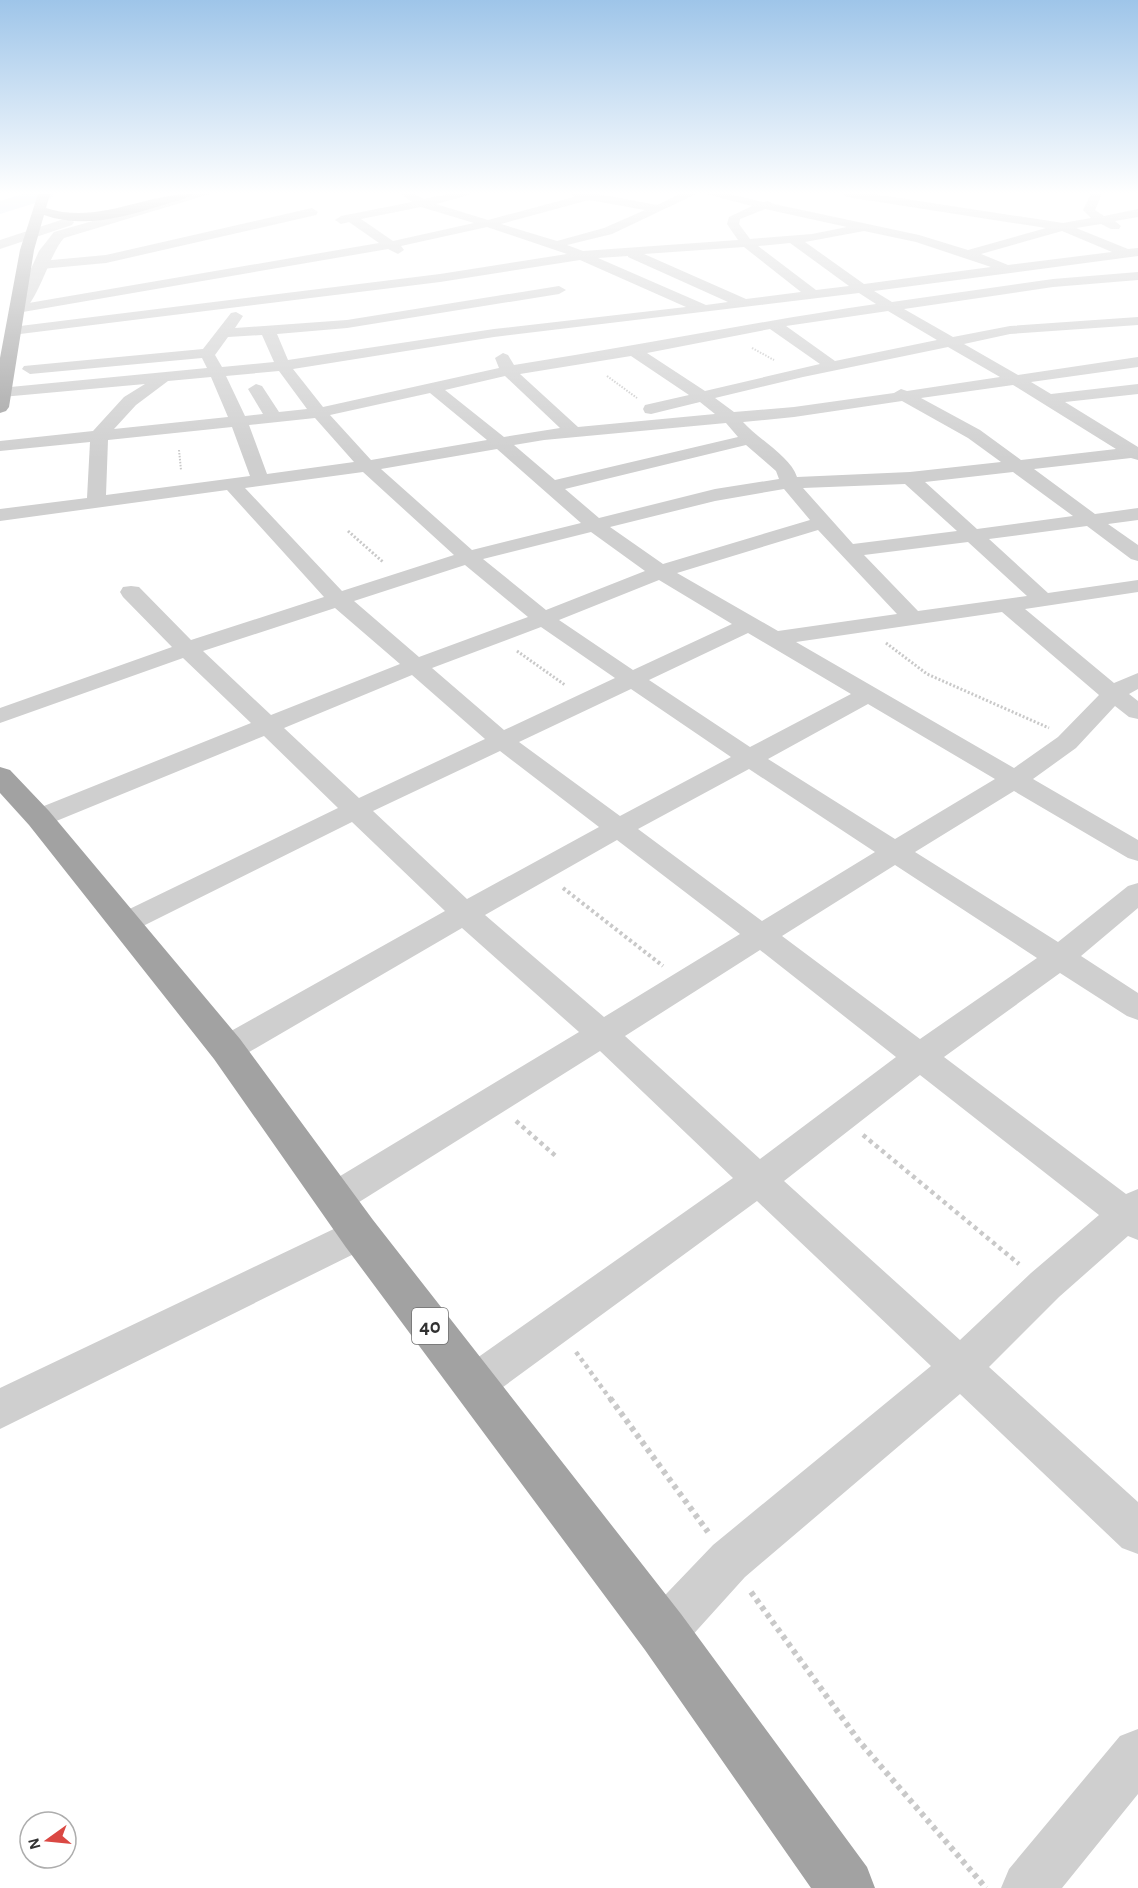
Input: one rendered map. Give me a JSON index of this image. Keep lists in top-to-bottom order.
{
  "streets": {
    "highway": ["40"]
  },
  "north": "left"
}
